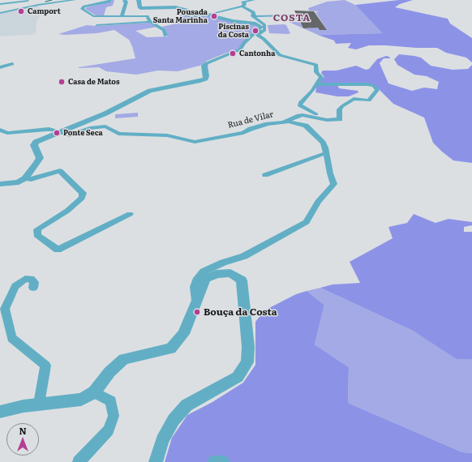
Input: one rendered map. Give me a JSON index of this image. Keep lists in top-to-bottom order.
{
  "streets": {
    "street": ["Rua de Vilar"]
  },
  "districts": ["COSTA"],
  "places": [
    "Camport",
    "Pousada Santa Marinha",
    "Piscinas da Costa",
    "Cantonha",
    "Casa de Matos",
    "Ponte Seca",
    "Bouça da Costa"
  ],
  "north": "top"
}
